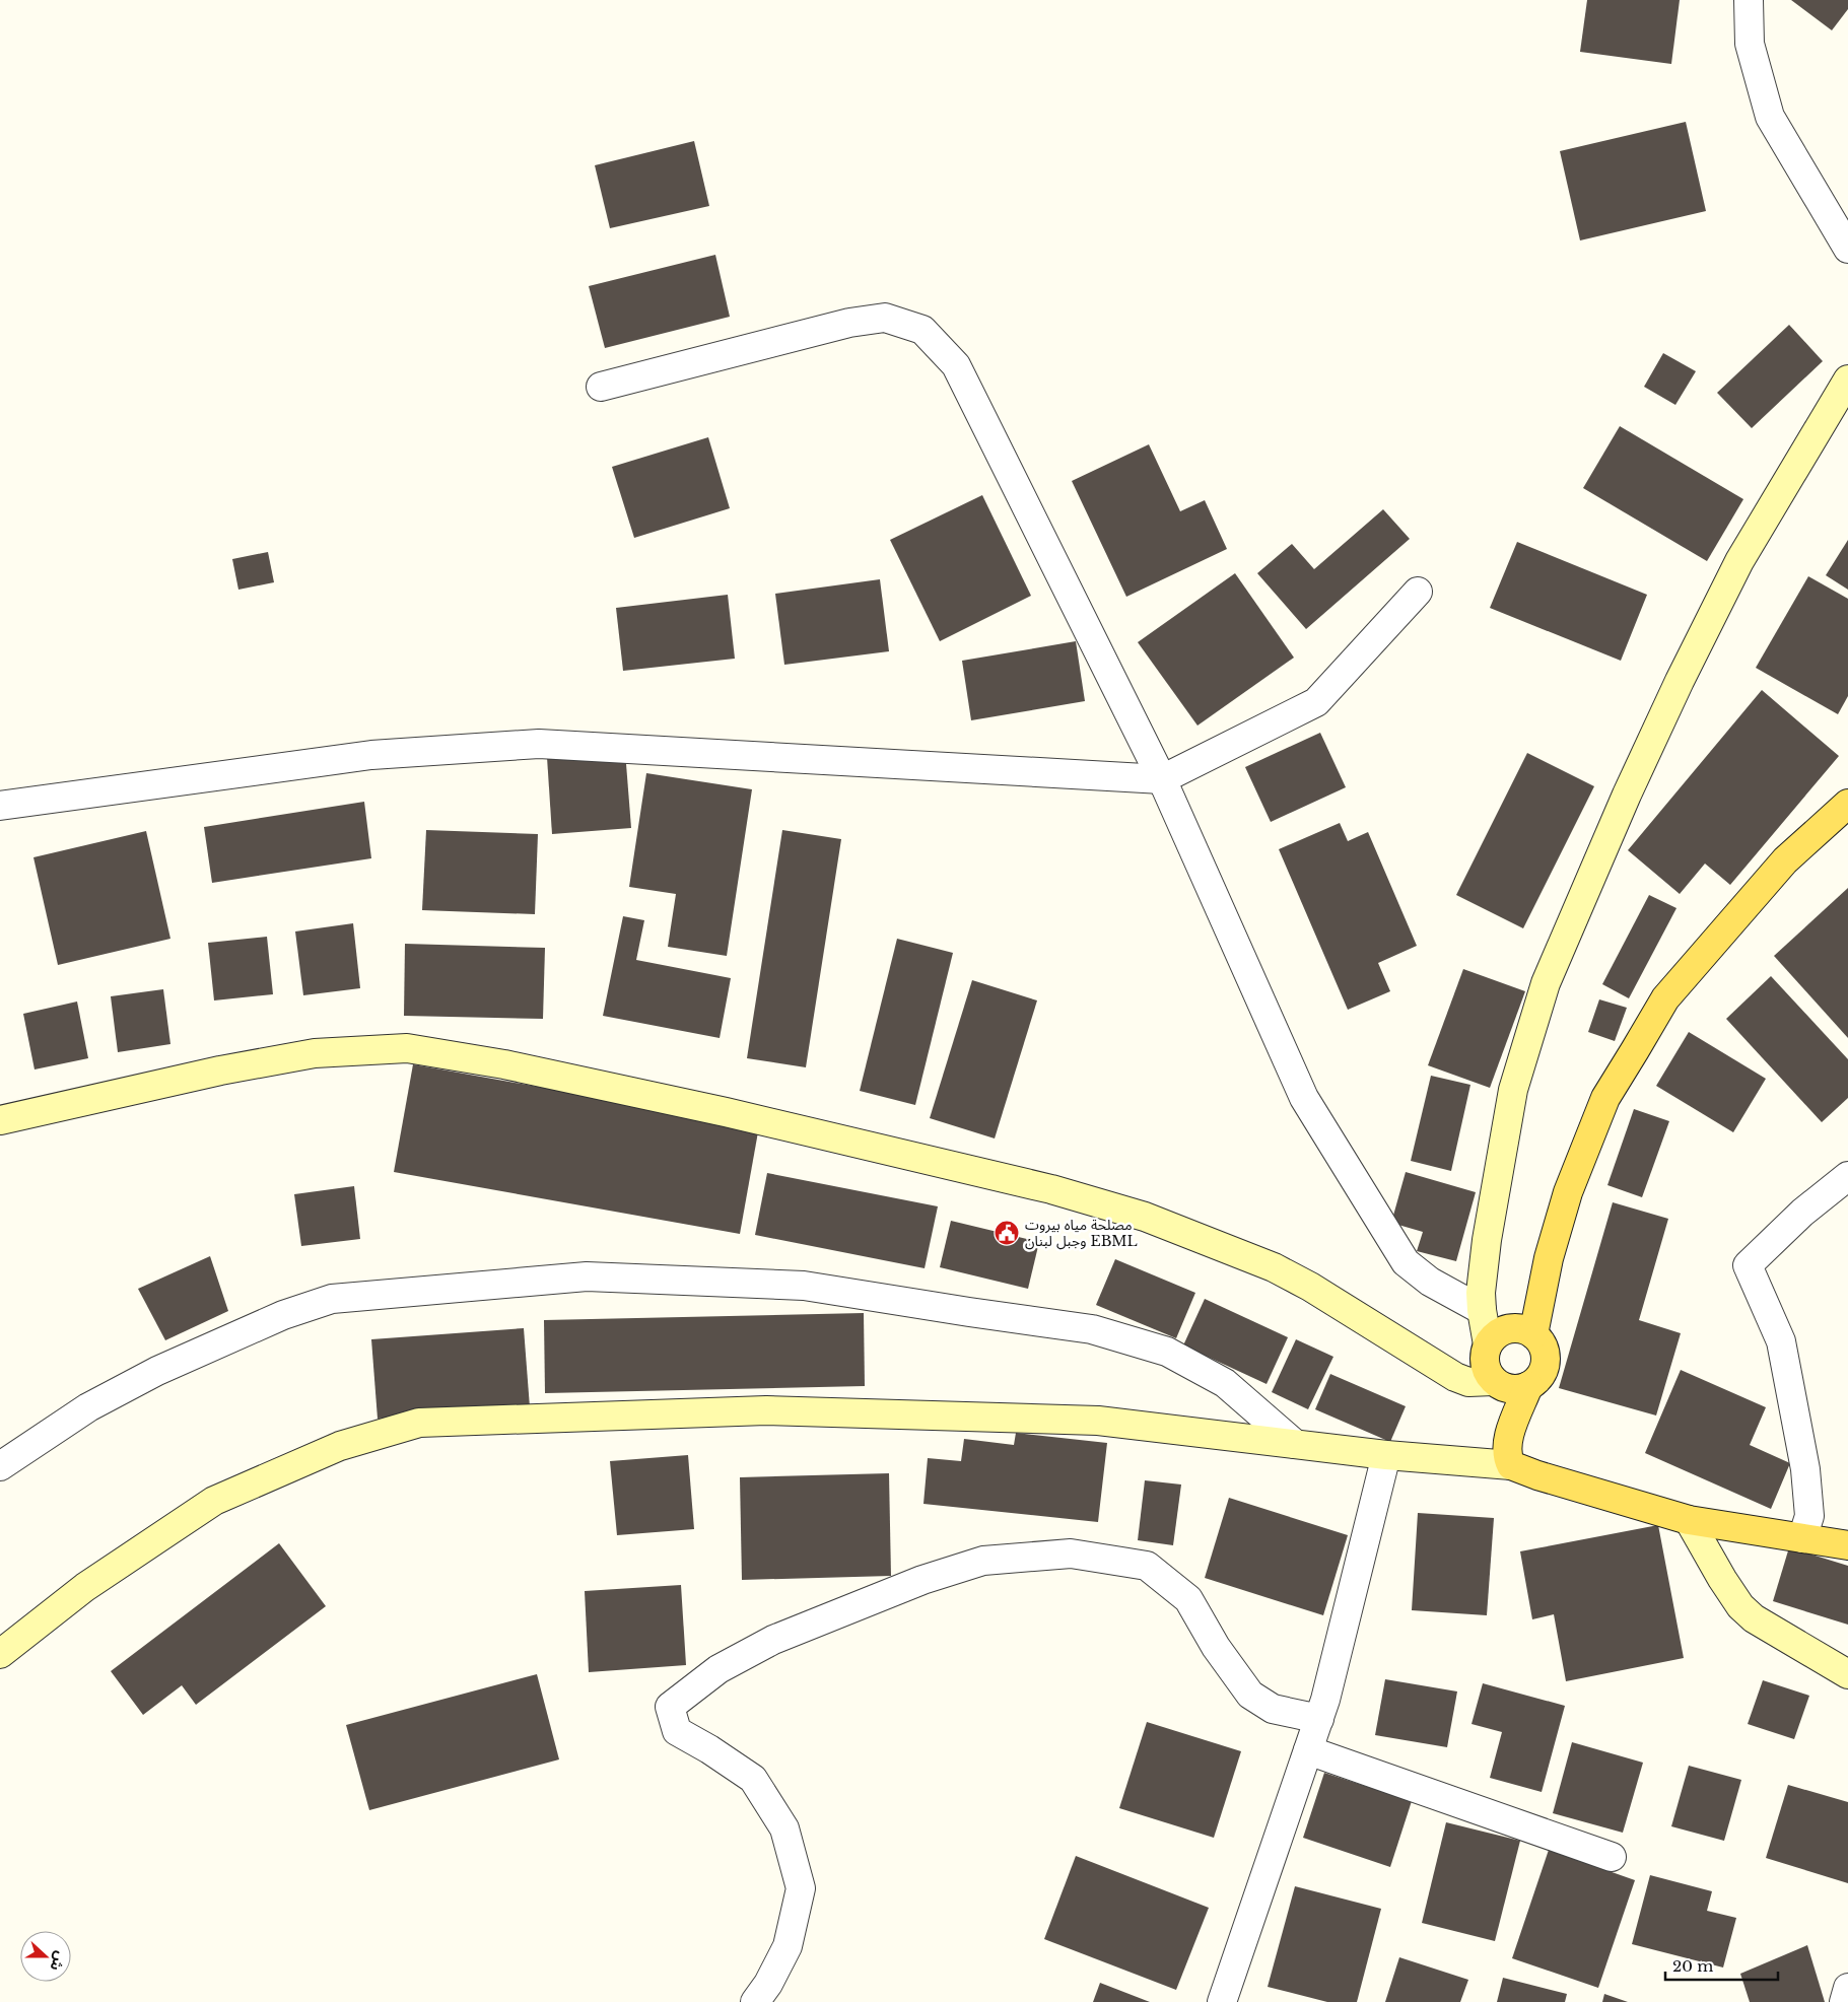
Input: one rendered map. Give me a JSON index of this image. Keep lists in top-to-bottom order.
{
  "places": {
    "public building": ["مصلحة مياه بيروت وجبل لبنان EBML"]
  },
  "scale_bar": "20 m",
  "north": "right"
}
